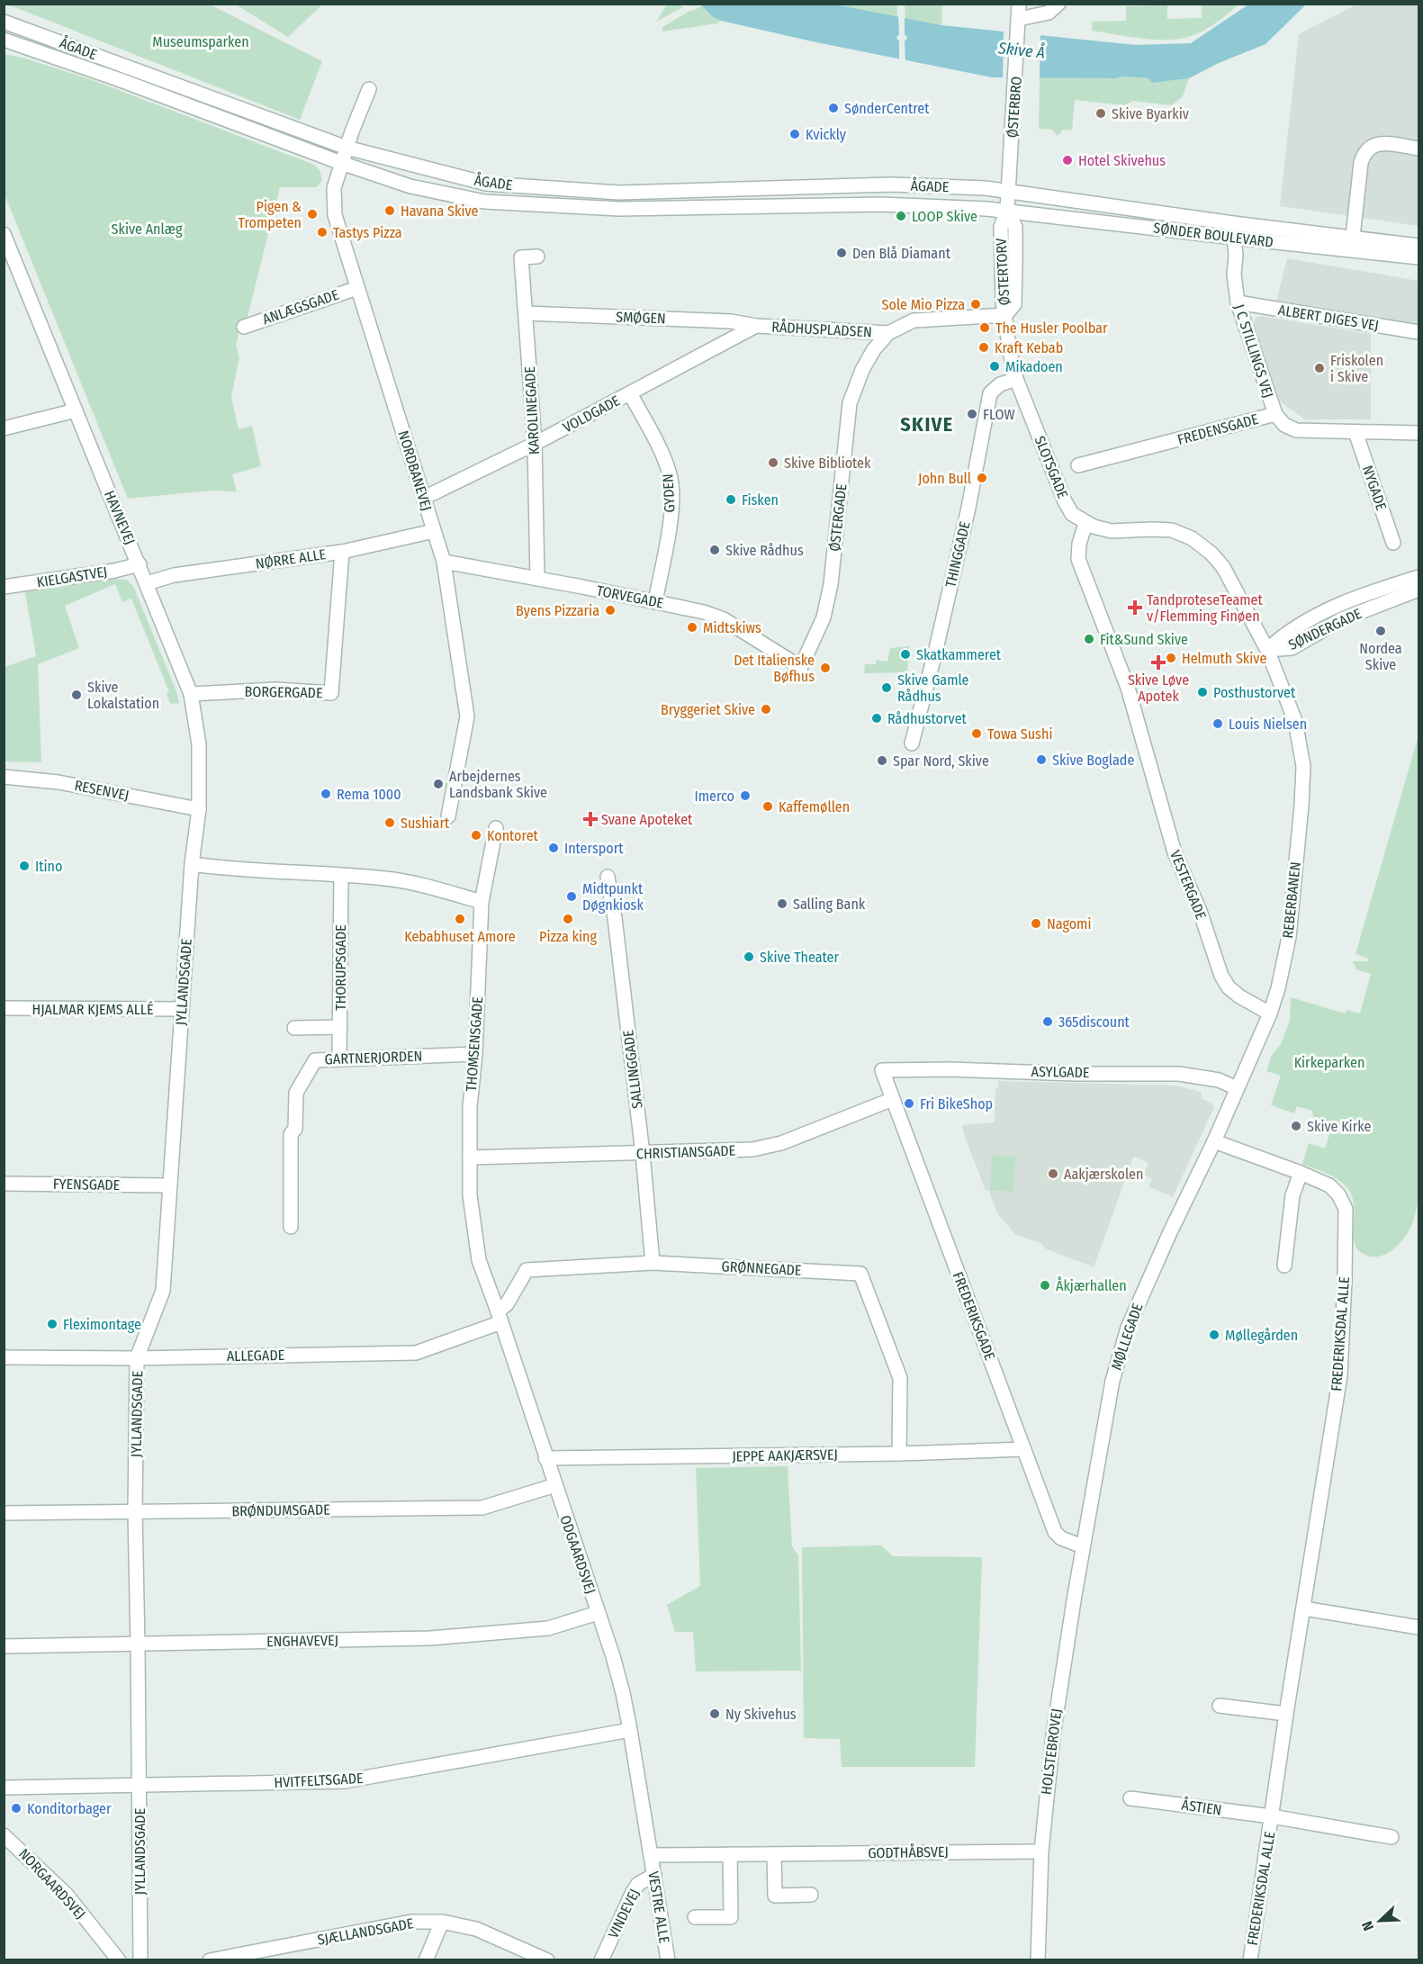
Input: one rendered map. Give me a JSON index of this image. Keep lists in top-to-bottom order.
{
  "streets": {
    "street": [
      "ÅGADE",
      "ØSTERBRO",
      "SØNDER BOULEVARD",
      "ØSTERTORV",
      "ANLÆGSGADE",
      "SMØGEN",
      "ALBERT DIGES VEJ",
      "RÅDHUSPLADSEN",
      "J C STILLINGS VEJ",
      "KAROLINEGADE",
      "VOLDGADE",
      "FREDENSGADE",
      "SLOTSGADE",
      "NORDBANEVEJ",
      "NYGADE",
      "GYDEN",
      "HAVNEVEJ",
      "ØSTERGADE",
      "THINGGADE",
      "NØRRE ALLE",
      "KIELGASTVEJ",
      "TORVEGADE",
      "SØNDERGADE",
      "BORGERGADE",
      "RESENVEJ",
      "VESTERGADE",
      "REBERBANEN",
      "THORUPSGADE",
      "JYLLANDSGADE",
      "HJALMAR KJEMS ALLÉ",
      "THOMSENSGADE",
      "GARTNERJORDEN",
      "SALLINGGADE",
      "ASYLGADE",
      "CHRISTIANSGADE",
      "FYENSGADE",
      "GRØNNEGADE",
      "FREDERIKSGADE",
      "FREDERIKSDAL ALLE",
      "MØLLEGADE",
      "ALLEGADE",
      "JEPPE AAKJÆRSVEJ",
      "BRØNDUMSGADE",
      "ODGAARDSVEJ",
      "ENGHAVEVEJ",
      "HOLSTEBROVEJ",
      "HVITFELTSGADE",
      "ÅSTIEN",
      "GODTHÅBSVEJ",
      "NORGAARDSVEJ",
      "VESTRE ALLE",
      "VINDEVEJ",
      "SJÆLLANDSGADE"
    ]
  },
  "crossings": [
    ["ÅGADE", "ØSTERBRO"],
    ["ÅGADE", "SØNDER BOULEVARD"],
    ["ÅGADE", "ØSTERTORV"],
    ["ÅGADE", "NORDBANEVEJ"],
    ["ØSTERBRO", "SØNDER BOULEVARD"],
    ["ØSTERBRO", "ØSTERTORV"],
    ["SØNDER BOULEVARD", "ØSTERTORV"],
    ["SØNDER BOULEVARD", "J C STILLINGS VEJ"],
    ["ØSTERTORV", "SLOTSGADE"],
    ["ØSTERTORV", "ØSTERGADE"],
    ["ØSTERTORV", "THINGGADE"],
    ["ANLÆGSGADE", "NORDBANEVEJ"],
    ["SMØGEN", "RÅDHUSPLADSEN"],
    ["SMØGEN", "KAROLINEGADE"],
    ["SMØGEN", "VOLDGADE"],
    ["ALBERT DIGES VEJ", "J C STILLINGS VEJ"],
    ["RÅDHUSPLADSEN", "VOLDGADE"],
    ["RÅDHUSPLADSEN", "ØSTERGADE"],
    ["J C STILLINGS VEJ", "FREDENSGADE"],
    ["KAROLINEGADE", "VOLDGADE"],
    ["KAROLINEGADE", "TORVEGADE"],
    ["VOLDGADE", "NORDBANEVEJ"],
    ["VOLDGADE", "GYDEN"],
    ["FREDENSGADE", "NYGADE"],
    ["SLOTSGADE", "THINGGADE"],
    ["SLOTSGADE", "VESTERGADE"],
    ["SLOTSGADE", "REBERBANEN"],
    ["NORDBANEVEJ", "NØRRE ALLE"],
    ["NORDBANEVEJ", "TORVEGADE"],
    ["GYDEN", "TORVEGADE"],
    ["HAVNEVEJ", "NØRRE ALLE"],
    ["HAVNEVEJ", "KIELGASTVEJ"],
    ["HAVNEVEJ", "BORGERGADE"],
    ["HAVNEVEJ", "RESENVEJ"],
    ["HAVNEVEJ", "JYLLANDSGADE"],
    ["ØSTERGADE", "TORVEGADE"],
    ["NØRRE ALLE", "BORGERGADE"],
    ["SØNDERGADE", "REBERBANEN"],
    ["RESENVEJ", "JYLLANDSGADE"],
    ["VESTERGADE", "REBERBANEN"],
    ["REBERBANEN", "ASYLGADE"],
    ["REBERBANEN", "FREDERIKSDAL ALLE"],
    ["REBERBANEN", "MØLLEGADE"],
    ["THORUPSGADE", "GARTNERJORDEN"],
    ["JYLLANDSGADE", "HJALMAR KJEMS ALLÉ"],
    ["JYLLANDSGADE", "FYENSGADE"],
    ["JYLLANDSGADE", "ALLEGADE"],
    ["JYLLANDSGADE", "BRØNDUMSGADE"],
    ["JYLLANDSGADE", "ENGHAVEVEJ"],
    ["JYLLANDSGADE", "HVITFELTSGADE"],
    ["THOMSENSGADE", "GARTNERJORDEN"],
    ["THOMSENSGADE", "CHRISTIANSGADE"],
    ["THOMSENSGADE", "ODGAARDSVEJ"],
    ["SALLINGGADE", "CHRISTIANSGADE"],
    ["SALLINGGADE", "GRØNNEGADE"],
    ["ASYLGADE", "FREDERIKSGADE"],
    ["CHRISTIANSGADE", "FREDERIKSGADE"],
    ["GRØNNEGADE", "ALLEGADE"],
    ["GRØNNEGADE", "JEPPE AAKJÆRSVEJ"],
    ["GRØNNEGADE", "ODGAARDSVEJ"],
    ["FREDERIKSGADE", "MØLLEGADE"],
    ["FREDERIKSGADE", "JEPPE AAKJÆRSVEJ"],
    ["FREDERIKSGADE", "HOLSTEBROVEJ"],
    ["FREDERIKSDAL ALLE", "MØLLEGADE"],
    ["FREDERIKSDAL ALLE", "ÅSTIEN"],
    ["MØLLEGADE", "HOLSTEBROVEJ"],
    ["ALLEGADE", "ODGAARDSVEJ"],
    ["JEPPE AAKJÆRSVEJ", "ODGAARDSVEJ"],
    ["BRØNDUMSGADE", "ODGAARDSVEJ"],
    ["ODGAARDSVEJ", "ENGHAVEVEJ"],
    ["ODGAARDSVEJ", "HVITFELTSGADE"],
    ["ODGAARDSVEJ", "GODTHÅBSVEJ"],
    ["ODGAARDSVEJ", "VESTRE ALLE"],
    ["HOLSTEBROVEJ", "GODTHÅBSVEJ"],
    ["GODTHÅBSVEJ", "VESTRE ALLE"],
    ["VESTRE ALLE", "VINDEVEJ"]
  ],
  "districts": ["SKIVE"],
  "water": ["Skive Å"],
  "parks": ["Museumsparken", "Skive Anlæg", "Kirkeparken"],
  "places": {
    "other": [
      "SønderCentret",
      "Skive Byarkiv",
      "Kvickly",
      "Hotel Skivehus",
      "Havana Skive",
      "Pigen & Trompeten",
      "LOOP Skive",
      "Tastys Pizza",
      "Den Blå Diamant",
      "Sole Mio Pizza",
      "The Husler Poolbar",
      "Kraft Kebab",
      "Mikadoen",
      "Friskolen i Skive",
      "FLOW",
      "Skive Bibliotek",
      "John Bull",
      "Fisken",
      "Skive Rådhus",
      "Byens Pizzaria",
      "Midtskiws",
      "Nordea Skive",
      "Fit&Sund Skive",
      "Skatkammeret",
      "Helmuth Skive",
      "Det Italienske Bøfhus",
      "Skive Gamle Rådhus",
      "Posthustorvet",
      "Skive Lokalstation",
      "Bryggeriet Skive",
      "Rådhustorvet",
      "Louis Nielsen",
      "Towa Sushi",
      "Skive Boglade",
      "Spar Nord, Skive",
      "Arbejdernes Landsbank Skive",
      "Rema 1000",
      "Imerco",
      "Kaffemøllen",
      "Sushiart",
      "Kontoret",
      "Intersport",
      "Itino",
      "Midtpunkt Døgnkiosk",
      "Salling Bank",
      "Kebabhuset Amore",
      "Pizza king",
      "Nagomi",
      "Skive Theater",
      "365discount",
      "Fri BikeShop",
      "Skive Kirke",
      "Aakjærskolen",
      "Åkjærhallen",
      "Fleximontage",
      "Møllegården",
      "Ny Skivehus",
      "Konditorbager"
    ],
    "health": ["TandproteseTeamet v/Flemming Finøen", "Skive Løve Apotek", "Svane Apoteket"]
  },
  "north": "bottom left"
}
